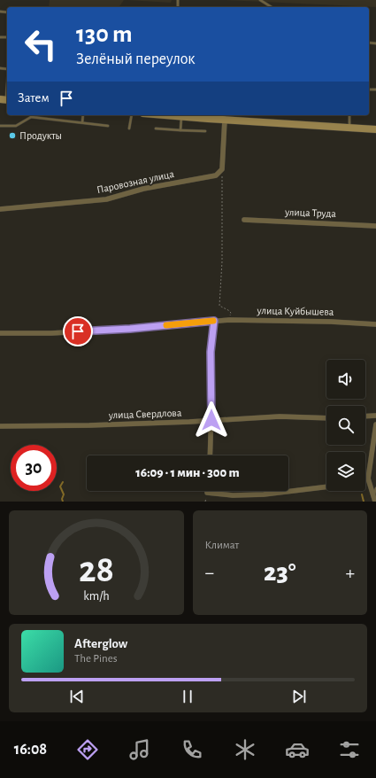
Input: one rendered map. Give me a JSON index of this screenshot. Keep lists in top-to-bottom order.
{
  "streets": {
    "street": [
      "Паровозная улица",
      "улица Труда",
      "улица Куйбышева",
      "улица Свердлова"
    ]
  },
  "places": ["Продукты"],
  "page": {
    "turn": ["130 m", "Зелёный переулок"],
    "then": "Затем",
    "limit": "30",
    "trip": "16:09 · 1 мин · 300 m",
    "tile": "Климат",
    "heat": ["−", "23°", "+"],
    "song": ["Afterglow", "The Pines"],
    "tabs": "16:08",
    "gauge": ["28", "km/h"]
  }
}
